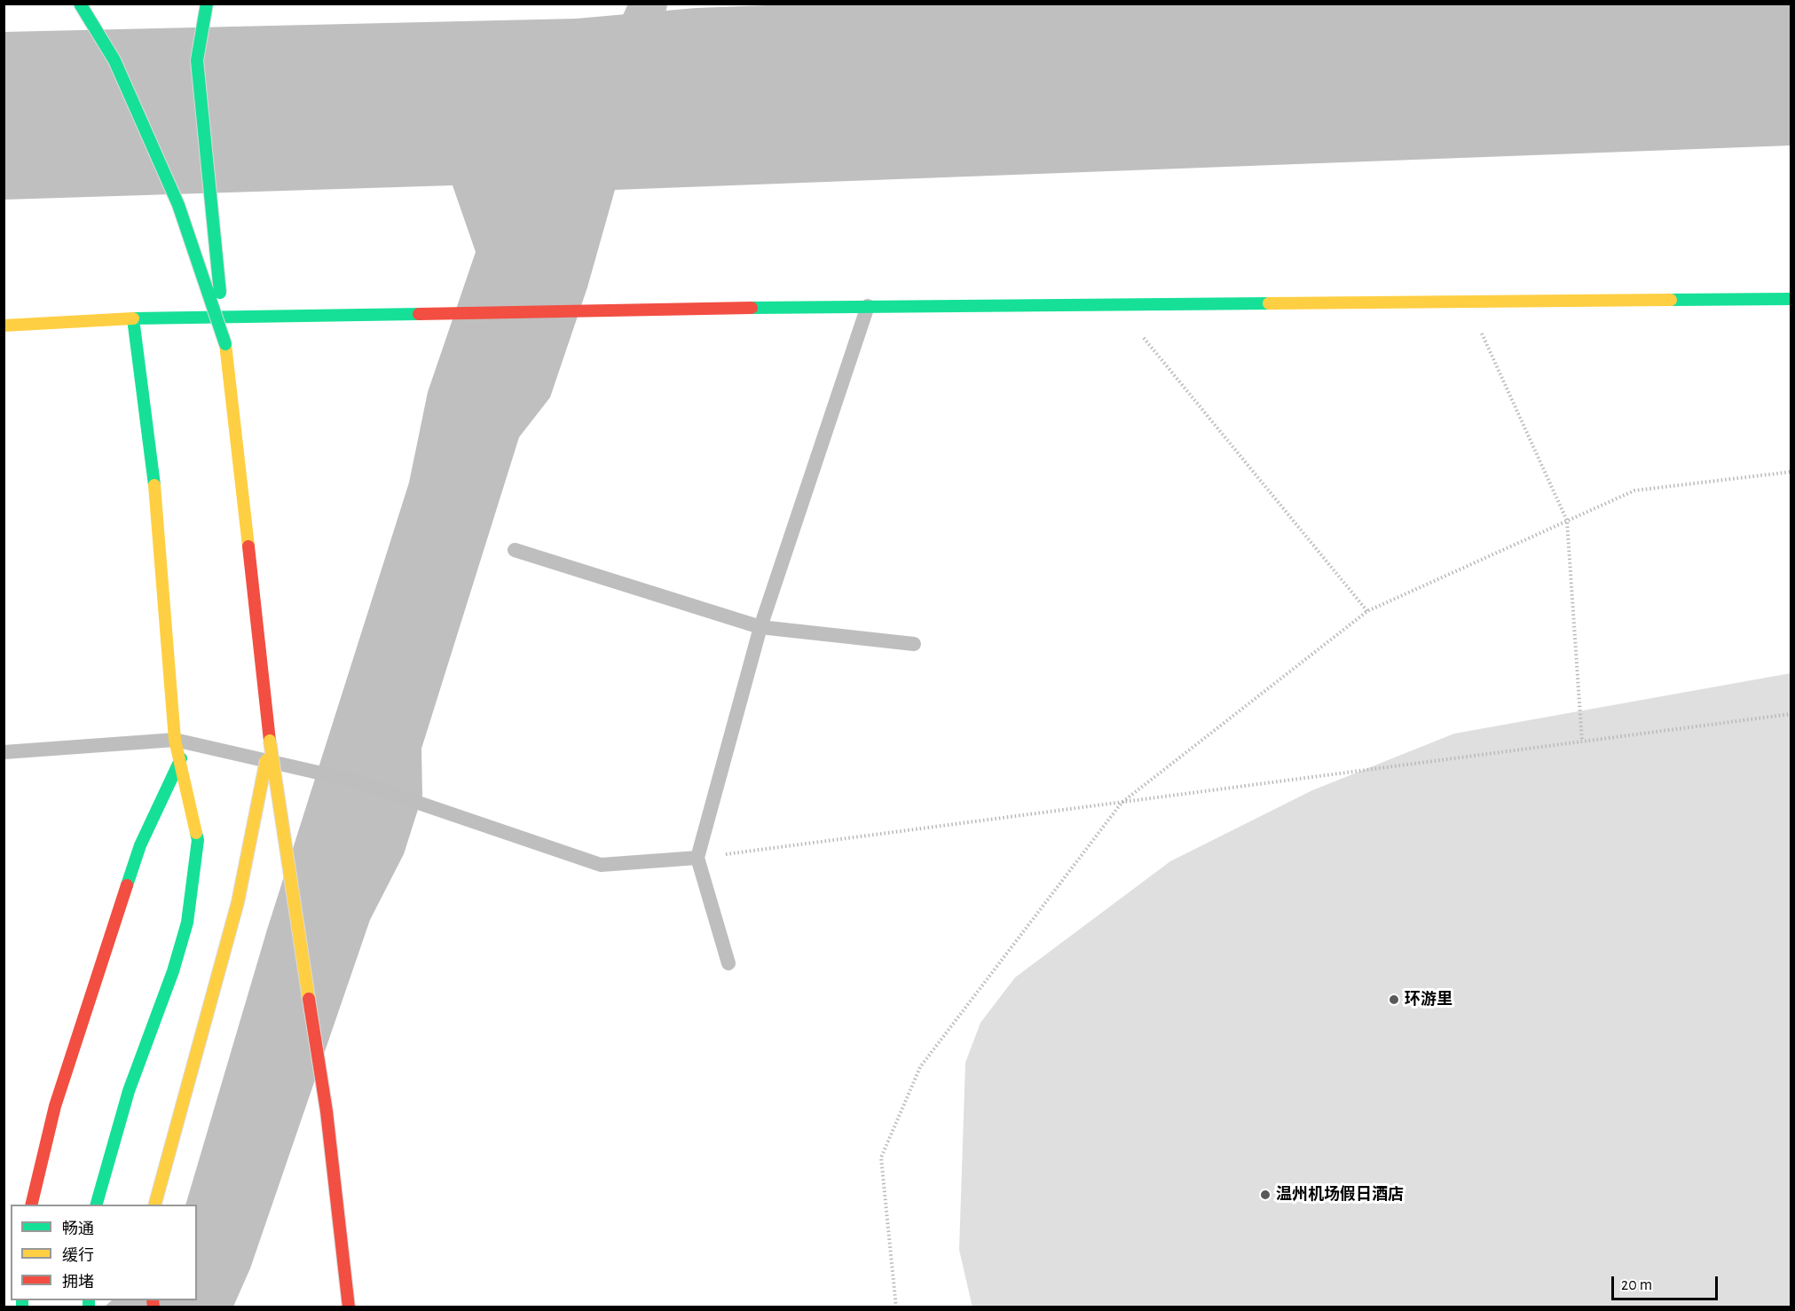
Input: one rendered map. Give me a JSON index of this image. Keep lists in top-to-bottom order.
{
  "places": ["环游里", "温州机场假日酒店"],
  "legend": ["畅通", "缓行", "拥堵"],
  "scale_bar": "20 m"
}
